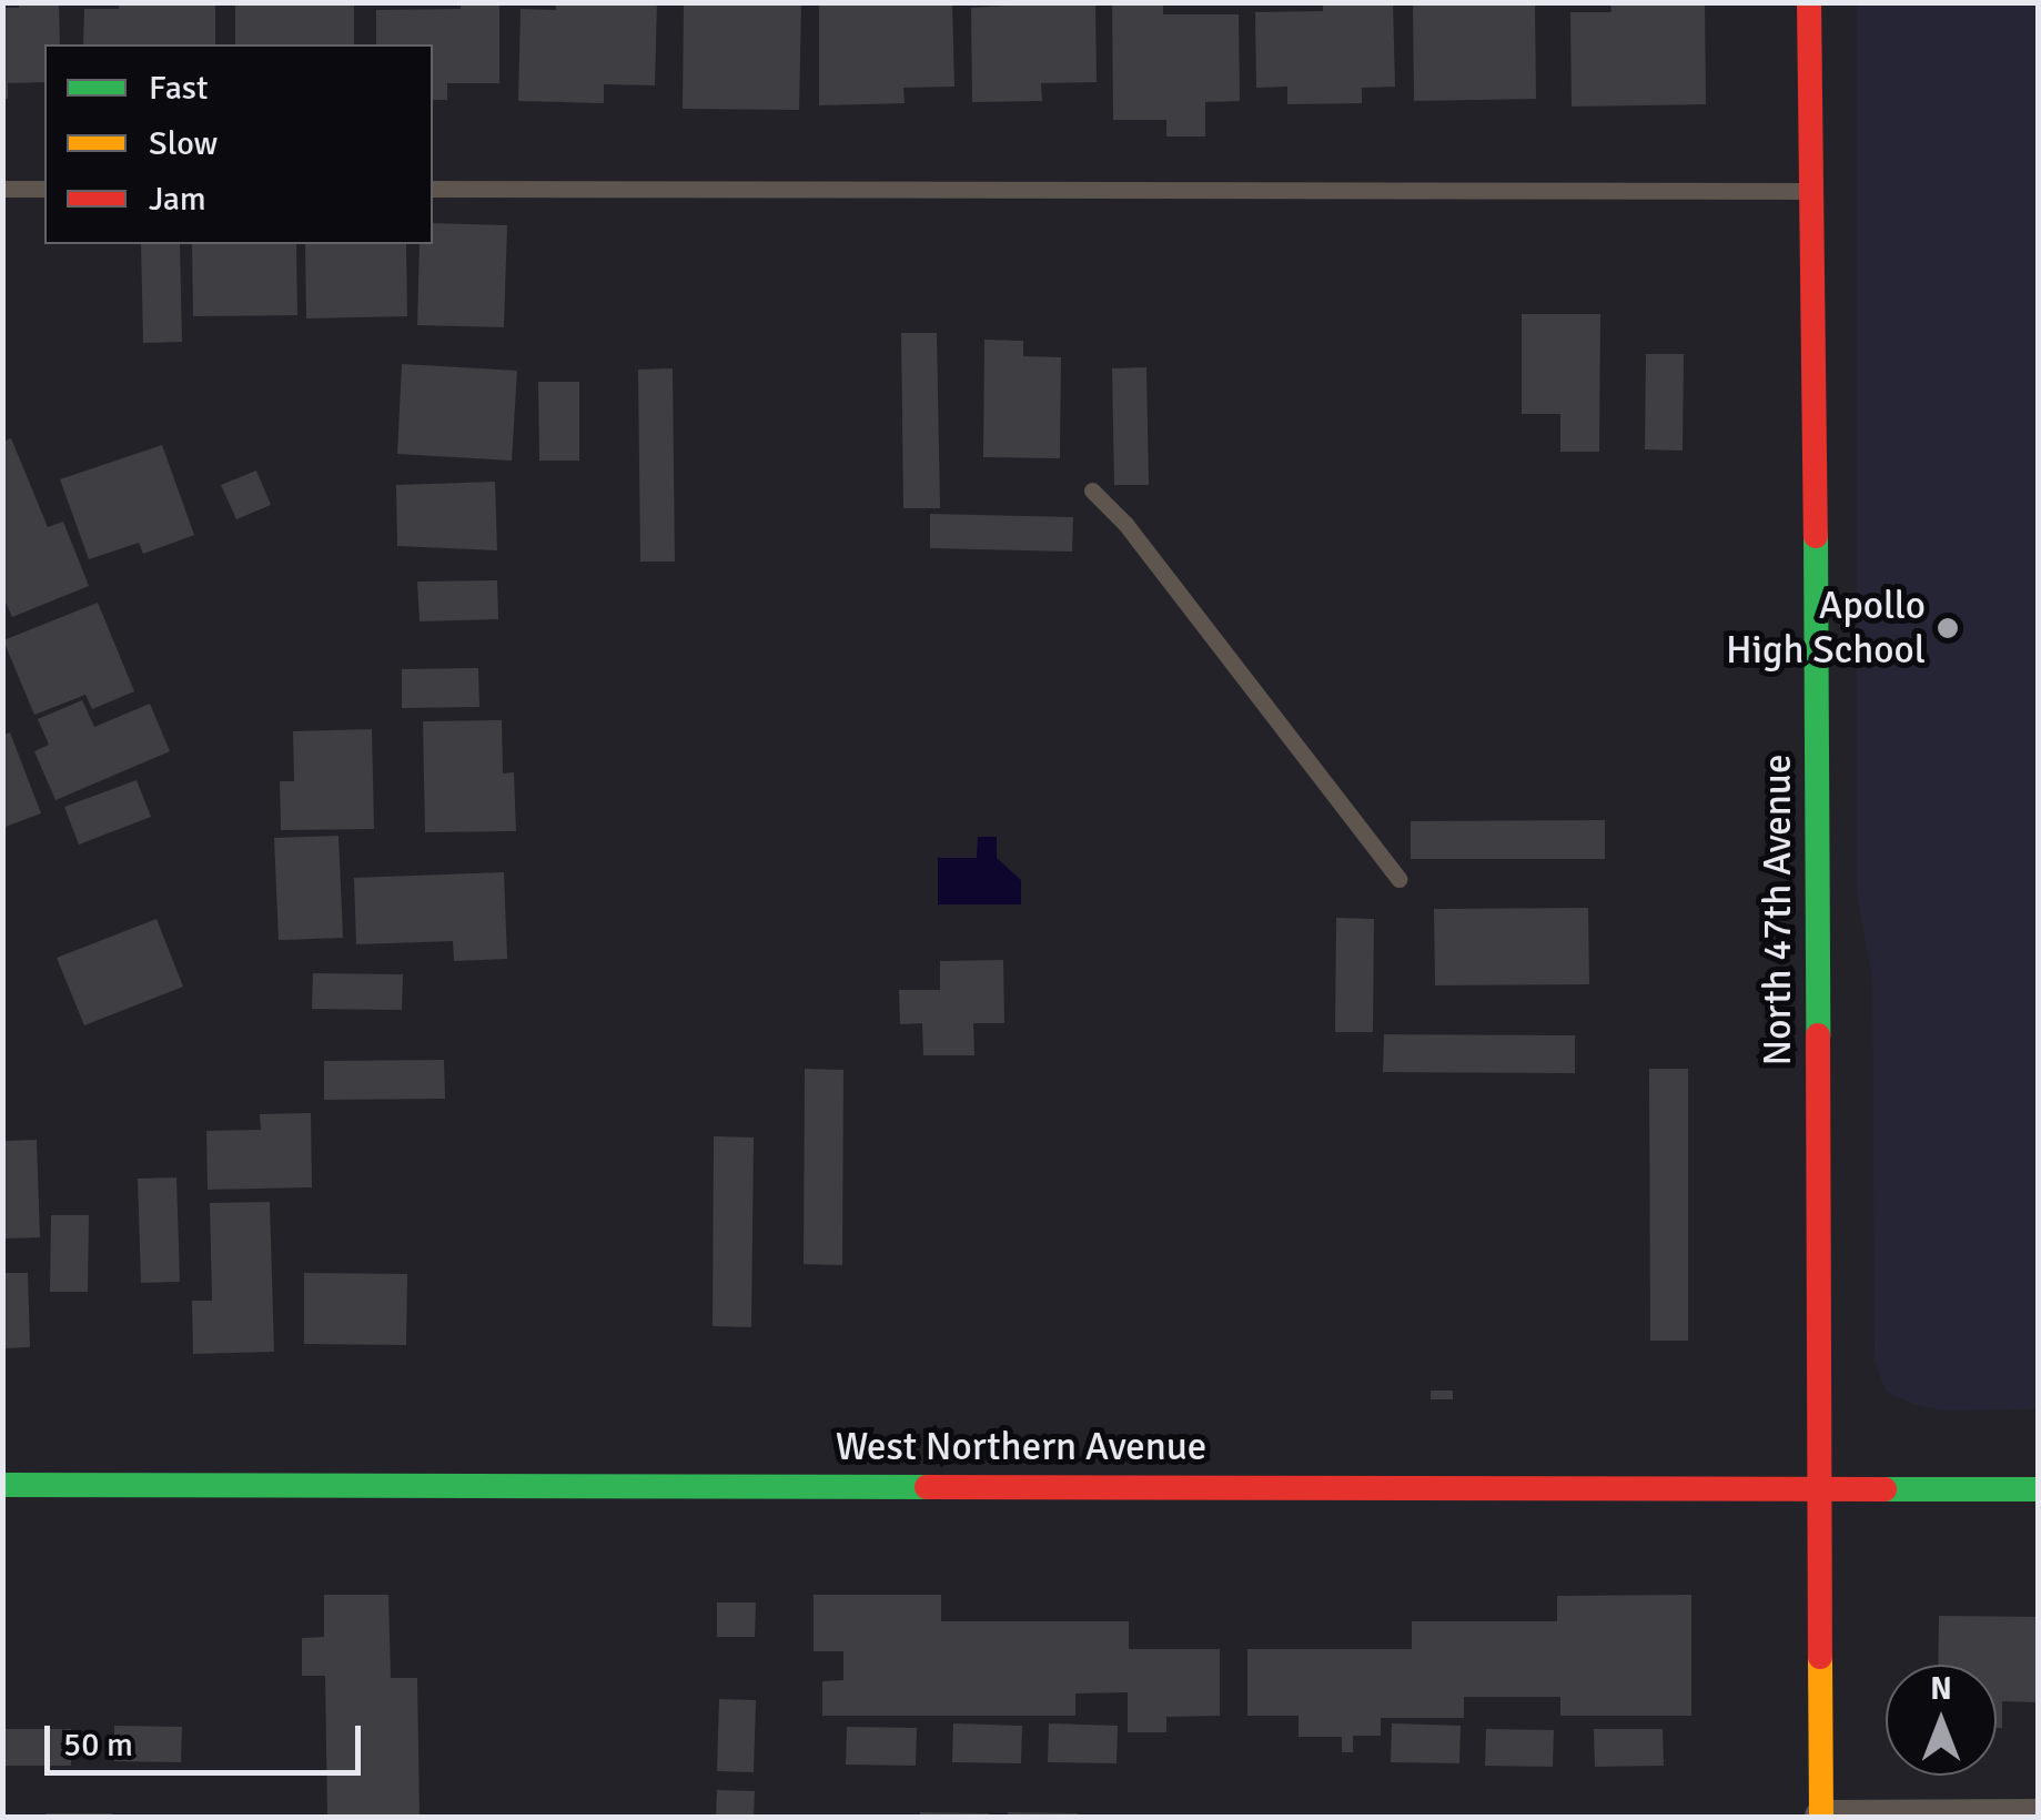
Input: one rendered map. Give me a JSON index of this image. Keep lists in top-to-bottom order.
{
  "streets": {
    "main road": ["North 47th Avenue", "West Northern Avenue"]
  },
  "crossings": [
    ["North 47th Avenue", "West Northern Avenue"]
  ],
  "places": ["Apollo High School"],
  "legend": ["Fast", "Slow", "Jam"],
  "scale_bar": "50 m",
  "north": "top"
}
